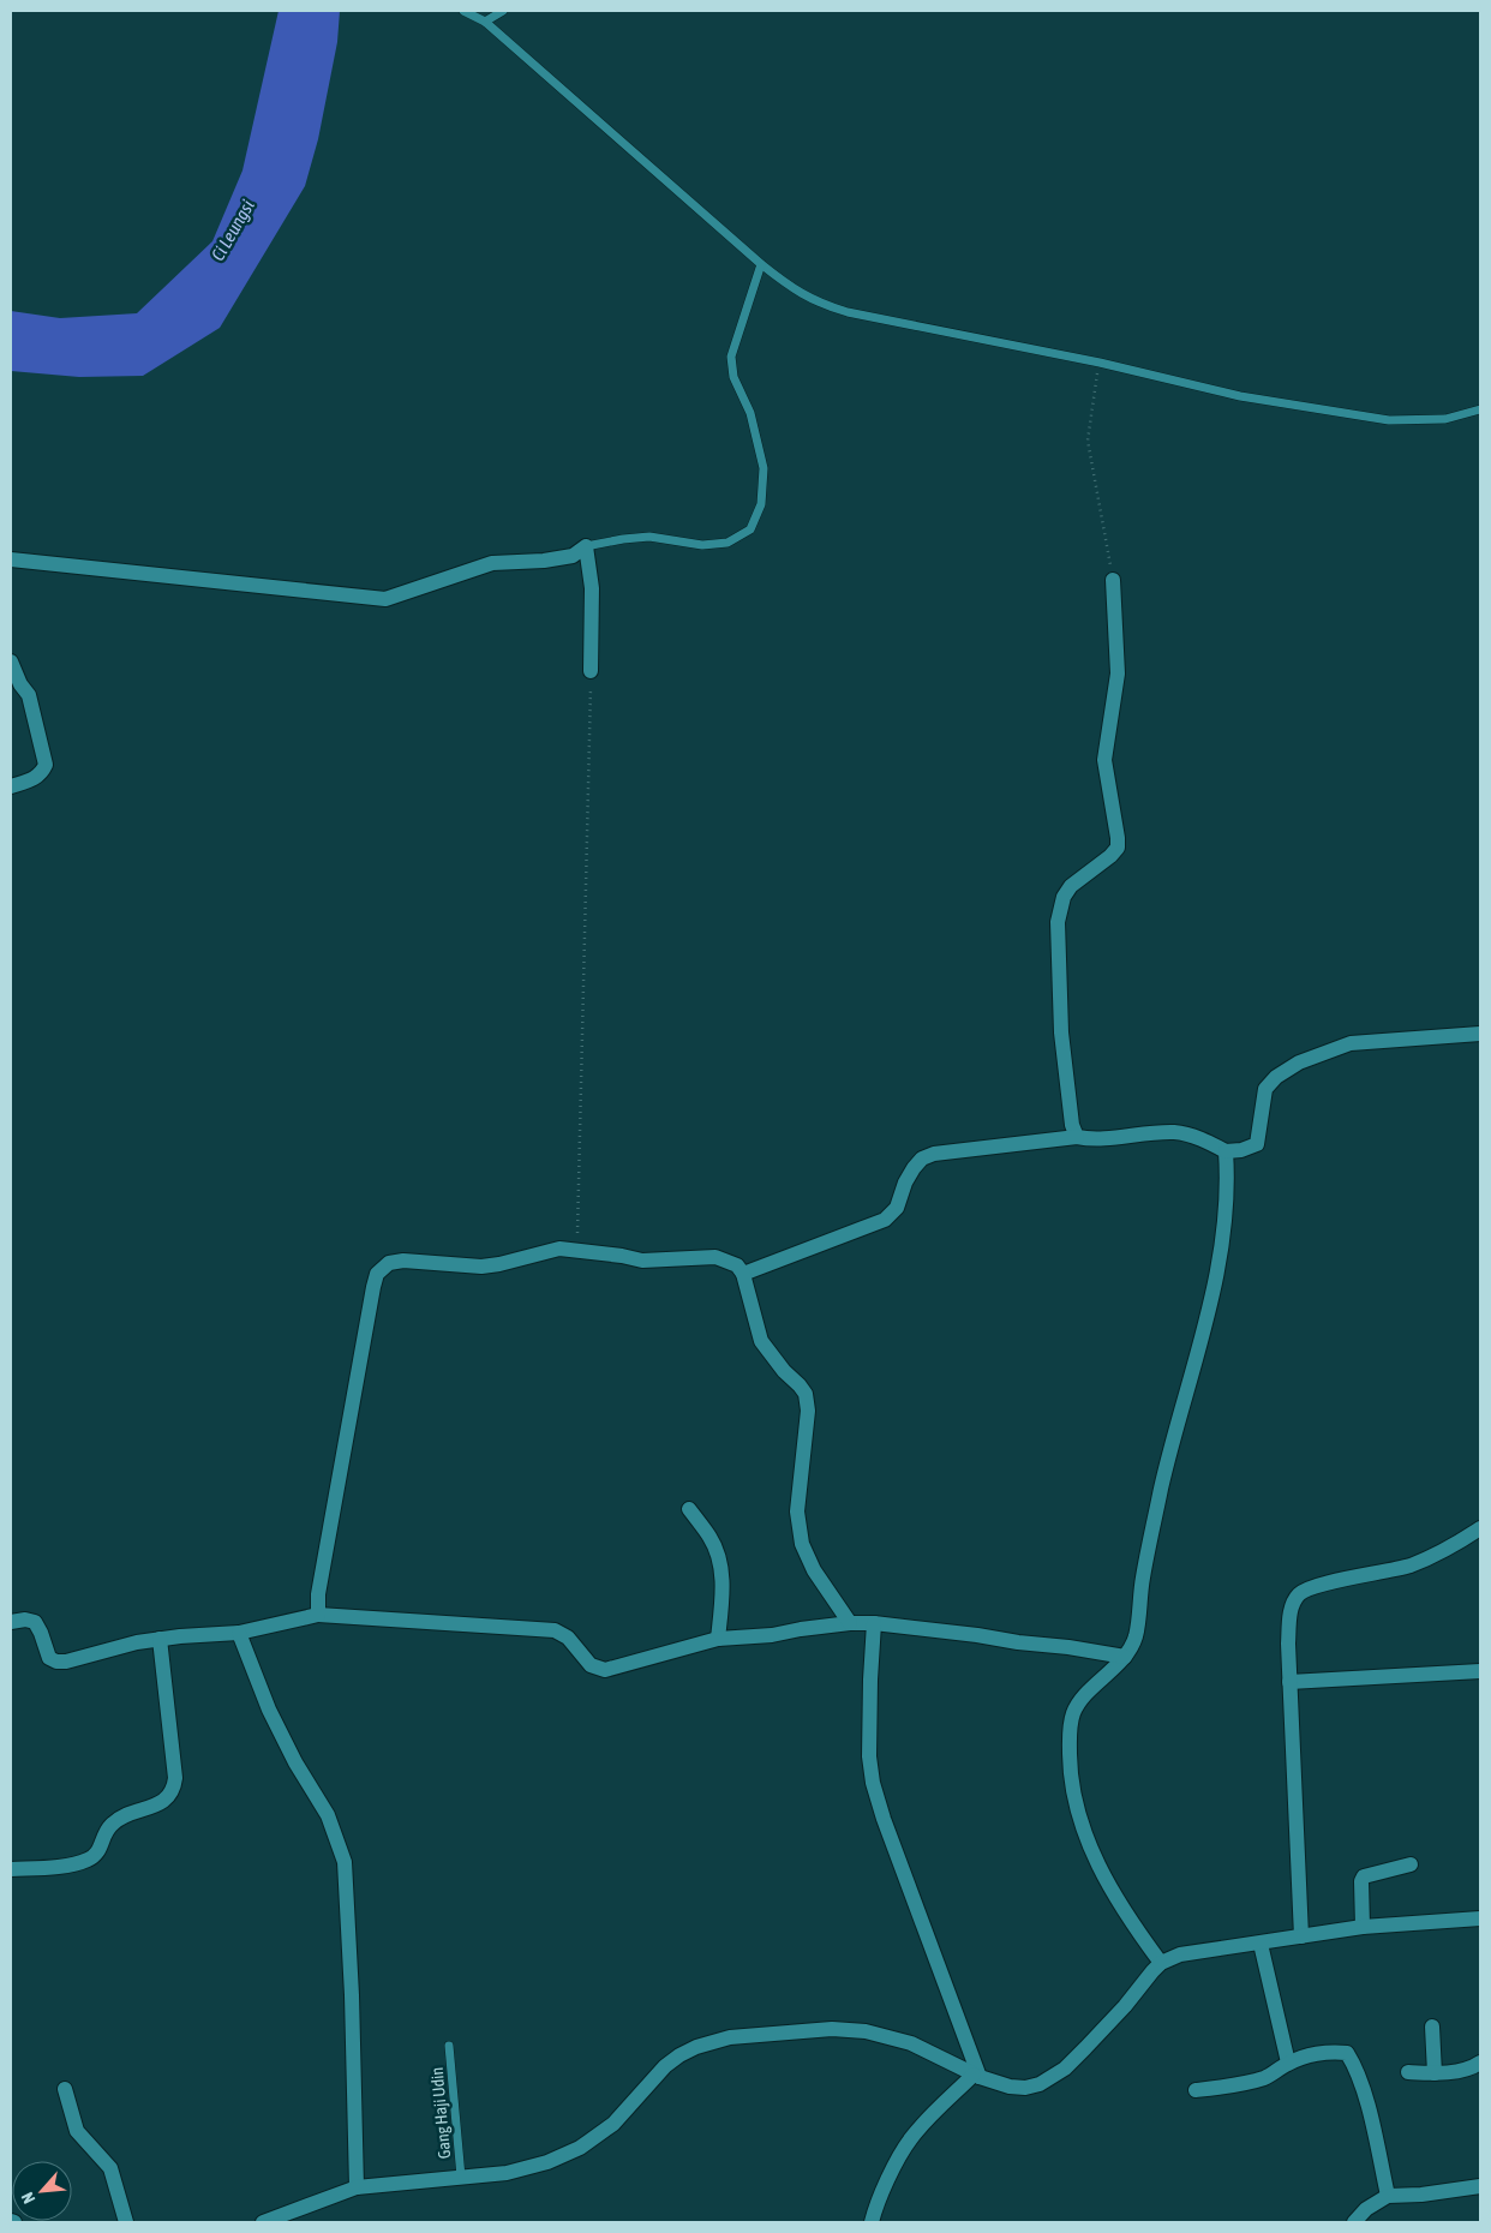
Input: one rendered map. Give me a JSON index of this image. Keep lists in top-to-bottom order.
{
  "streets": {
    "lane": ["Gang Haji Udin"]
  },
  "water": ["Ci Leungsi"],
  "north": "bottom left"
}
